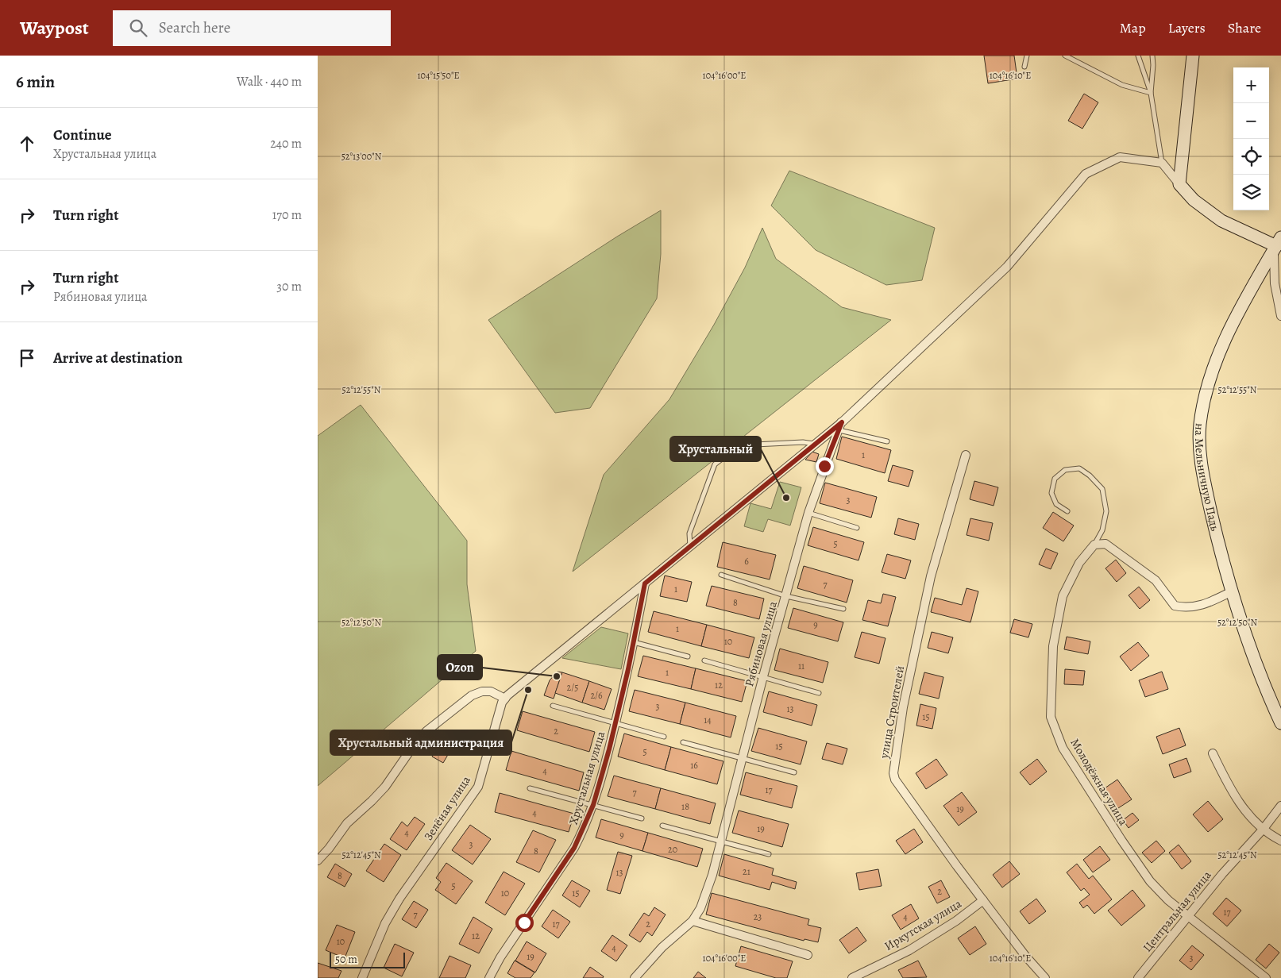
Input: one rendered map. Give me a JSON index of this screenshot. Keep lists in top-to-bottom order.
{
  "streets": {
    "street": [
      "на Мельничную Падь",
      "Рябиновая улица",
      "улица Строителей",
      "Хрустальная улица",
      "Молодёжная улица",
      "Зелёная улица",
      "Центральная улица",
      "Иркутская улица"
    ]
  },
  "crossings": [
    ["Рябиновая улица", "Зелёная улица"],
    ["улица Строителей", "Иркутская улица"],
    ["Хрустальная улица", "Зелёная улица"],
    ["Молодёжная улица", "Центральная улица"]
  ],
  "places": ["Хрустальный", "Ozon", "Хрустальный администрация"],
  "house_numbers": [
    "1",
    "3",
    "5",
    "6",
    "7",
    "1",
    "8",
    "9",
    "1",
    "10",
    "11",
    "1",
    "12",
    "2/5",
    "2/6",
    "3",
    "13",
    "15",
    "14",
    "2",
    "15",
    "5",
    "16",
    "4",
    "17",
    "7",
    "18",
    "19",
    "4",
    "19",
    "4",
    "9",
    "3",
    "20",
    "8",
    "21",
    "13",
    "8",
    "5",
    "2",
    "10",
    "15",
    "17",
    "7",
    "23",
    "4",
    "17",
    "2",
    "12",
    "10",
    "4",
    "19",
    "3"
  ],
  "scale_bar": "50 m",
  "page": {
    "header": "Waypost",
    "search": "Search here",
    "nav": ["Map", "Layers", "Share"],
    "heading": ["6 min", "Walk · 440 m"],
    "map_buttons": ["+", "−"],
    "list": [
      ["Continue", "Хрустальная улица", "240 m"],
      ["Turn right", "170 m"],
      ["Turn right", "Рябиновая улица", "30 m"],
      "Arrive at destination"
    ],
    "scale": "50 m"
  },
  "coordinates": [
    "104°15'50\"E",
    "104°16'00\"E",
    "104°16'10\"E",
    "52°13'00\"N",
    "52°12'55\"N",
    "52°12'50\"N",
    "52°12'45\"N"
  ]
}
